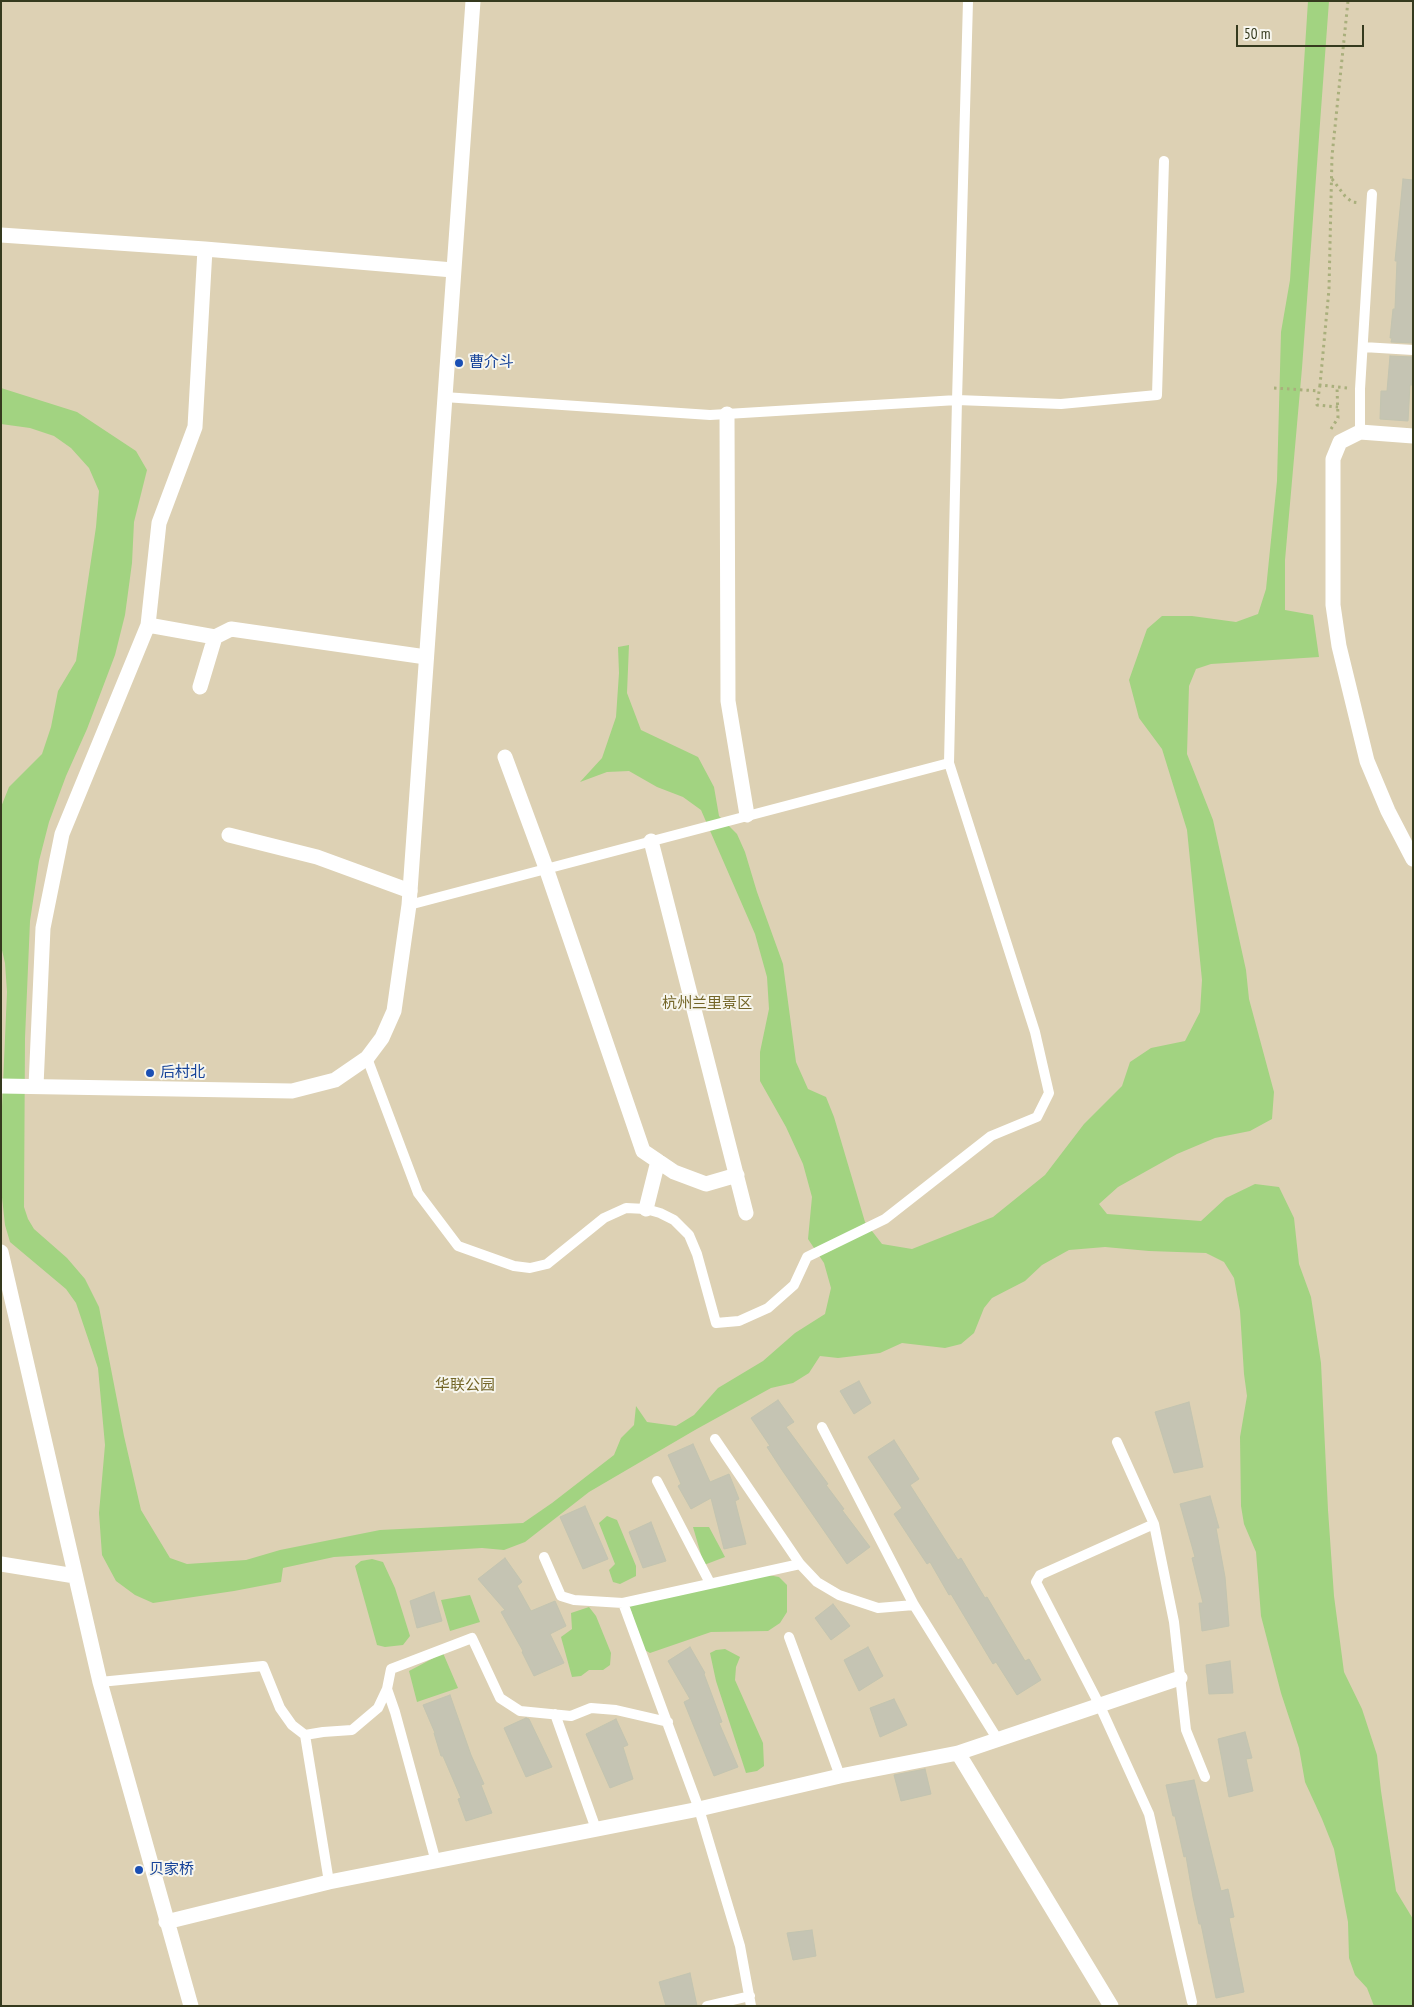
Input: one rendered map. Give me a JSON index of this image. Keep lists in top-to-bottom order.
{
  "parks": ["杭州兰里景区", "华联公园"],
  "places": ["曹介斗", "后村北", "贝家桥"],
  "scale_bar": "50 m"
}
